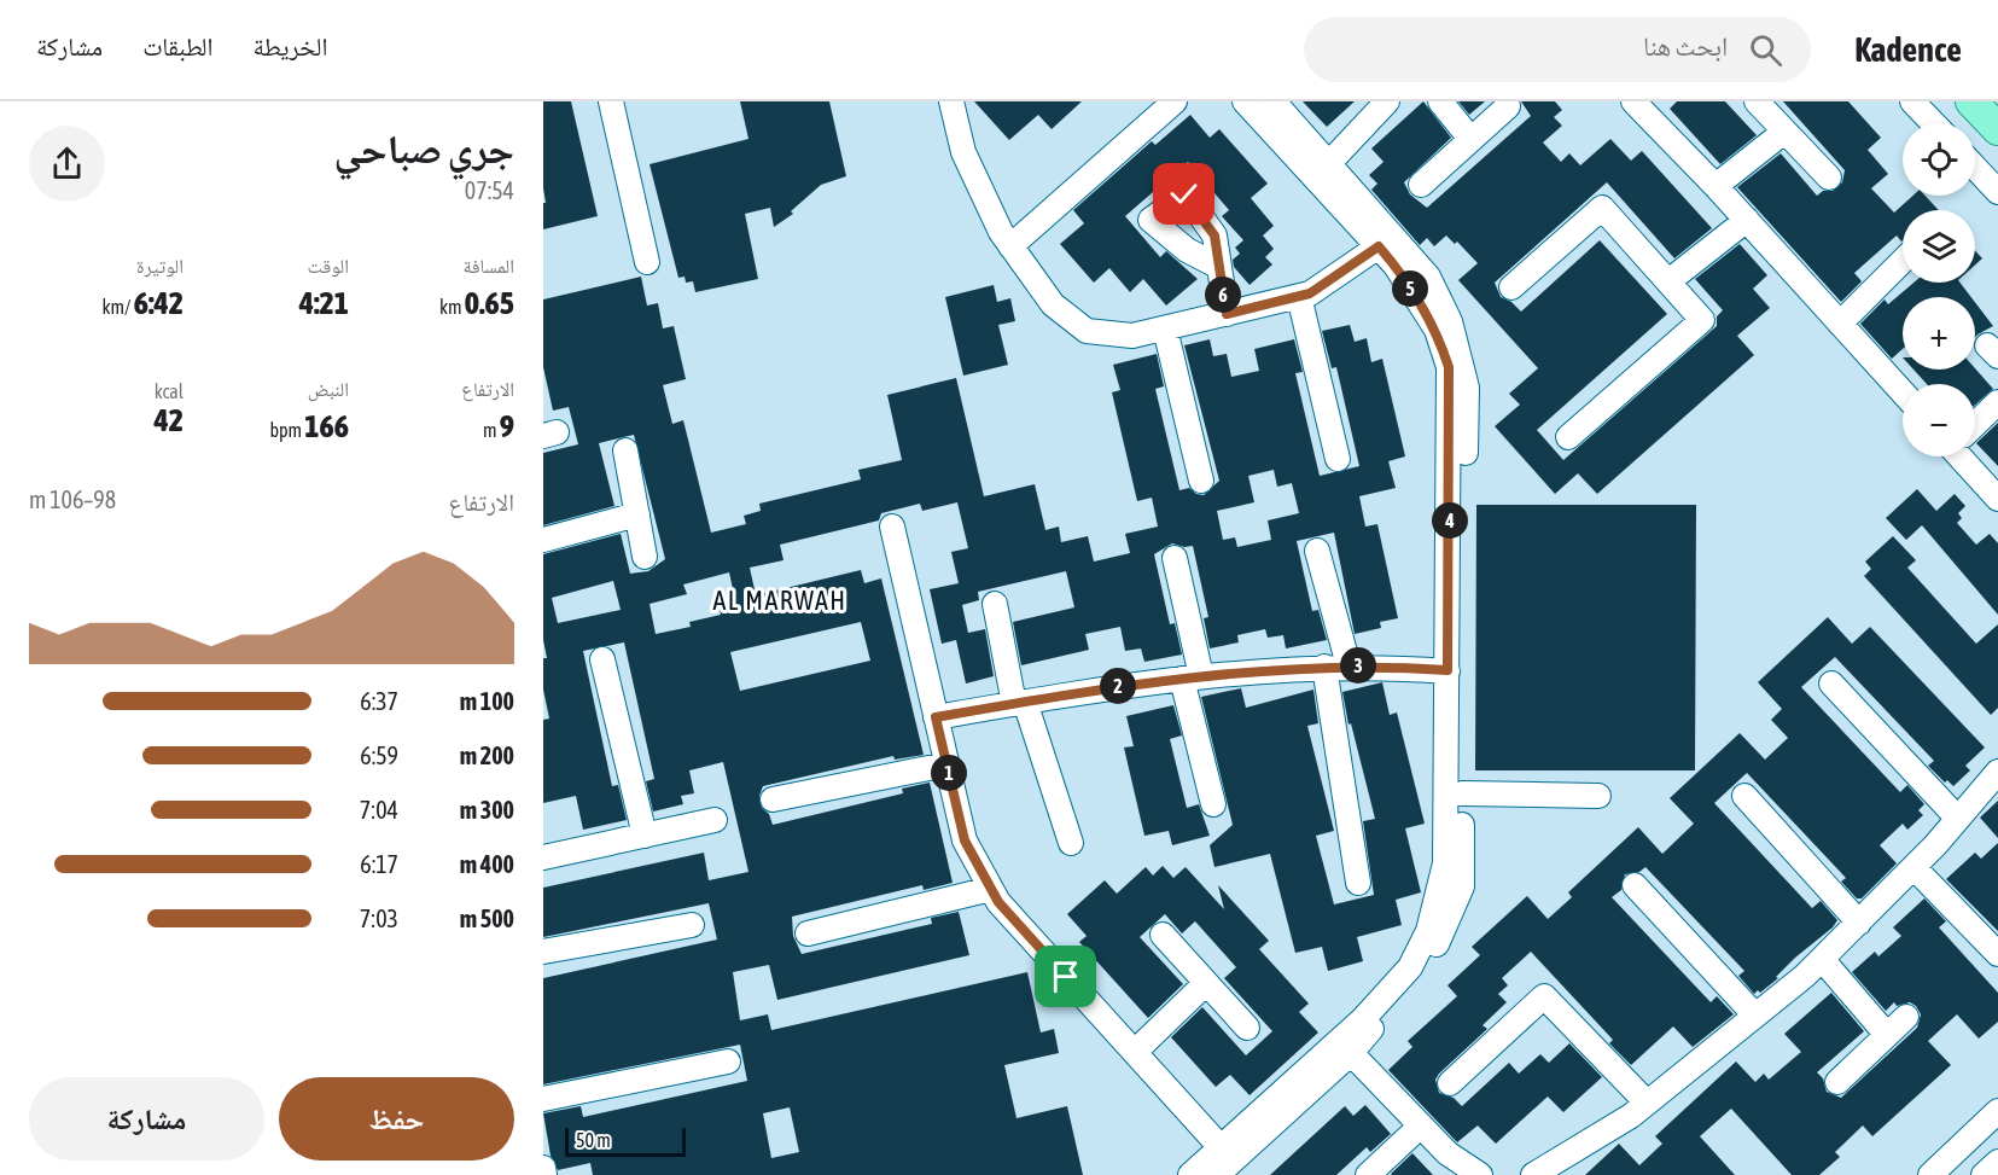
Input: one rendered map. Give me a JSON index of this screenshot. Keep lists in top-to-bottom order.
{
  "districts": ["AL MARWAH"],
  "scale_bar": "50 m",
  "page": {
    "header": "Kadence",
    "search": "ابحث هنا",
    "nav": ["الخريطة", "الطبقات", "مشاركة"],
    "heading": ["جري صباحي", "07:54"],
    "map_buttons": ["+", "−"],
    "stats": [
      ["المسافة", "0.65 km"],
      ["الوقت", "4:21"],
      ["الوتيرة", "6:42 /km"],
      ["الارتفاع", "9 m"],
      ["النبض", "166 bpm"],
      ["kcal", "42"]
    ],
    "pins": [
      "5",
      "6",
      "4",
      "3",
      "2",
      "1"
    ],
    "chart": ["الارتفاع", "98–106 m"],
    "list": [
      {
        "name": "100 m",
        "note": "6:37"
      },
      {
        "name": "200 m",
        "note": "6:59"
      },
      {
        "name": "300 m",
        "note": "7:04"
      },
      {
        "name": "400 m",
        "note": "6:17"
      },
      {
        "name": "500 m",
        "note": "7:03"
      }
    ],
    "buttons": ["حفظ", "مشاركة"],
    "scale": "50 m"
  }
}
